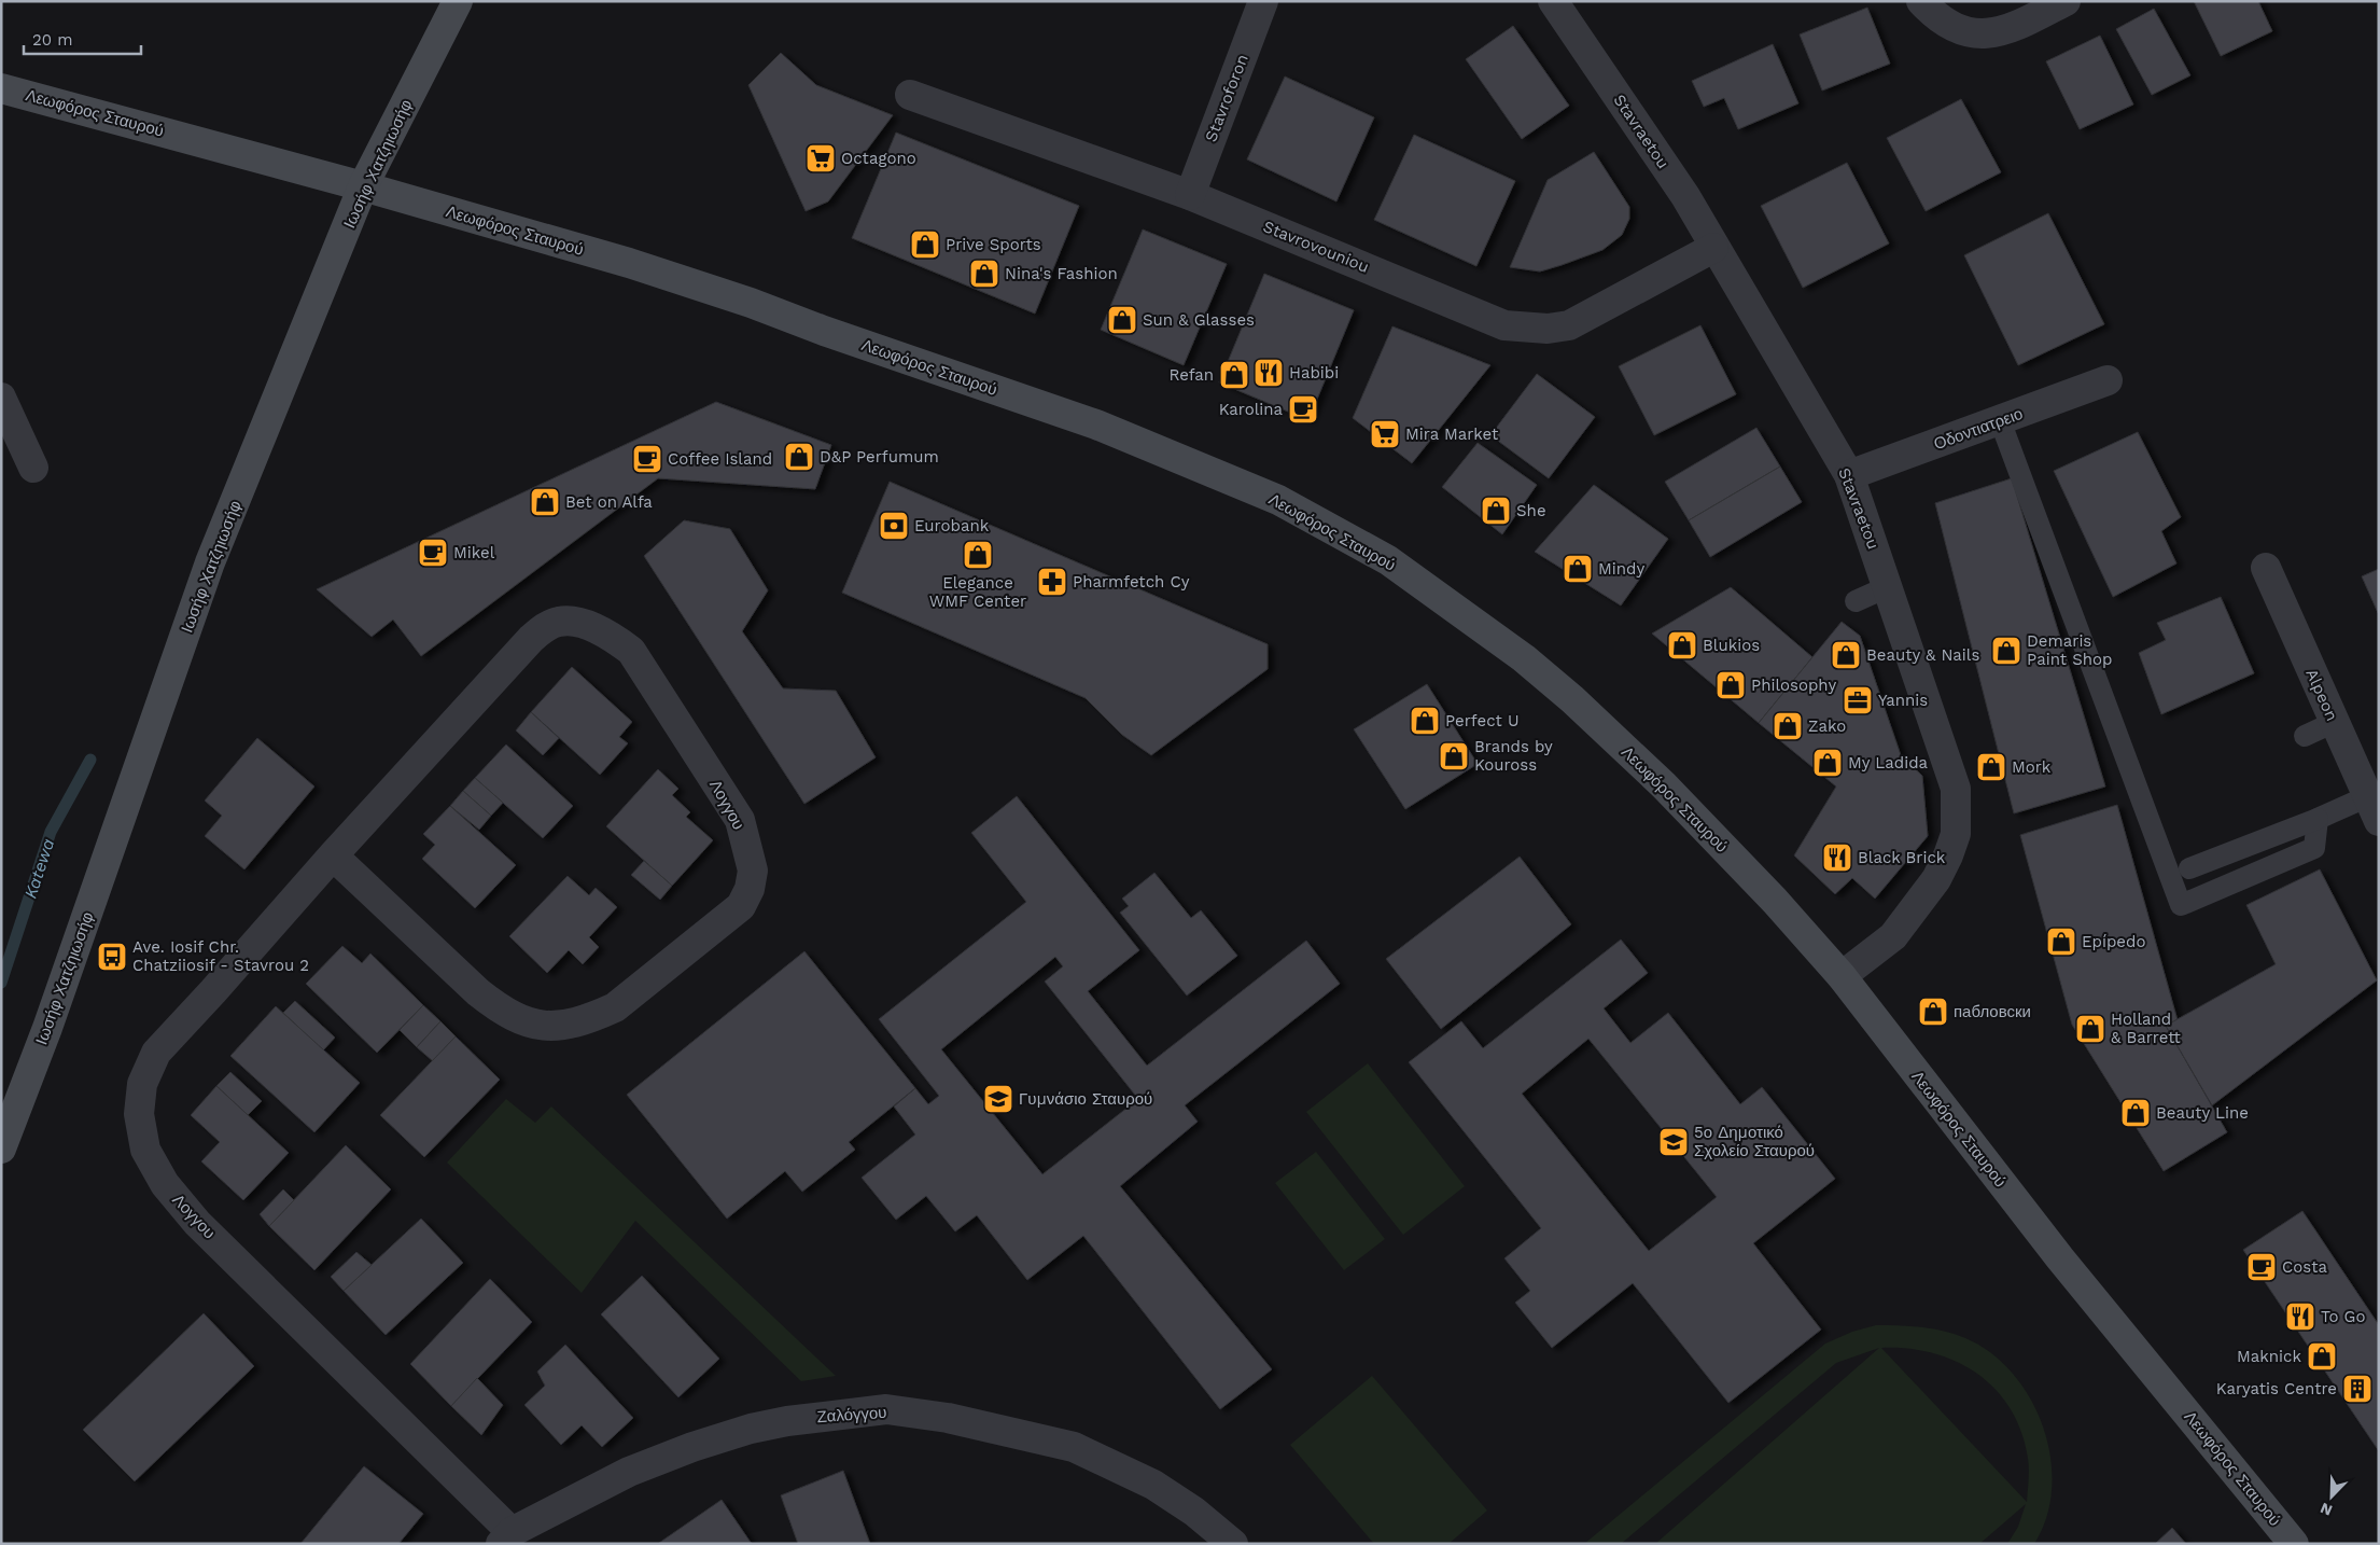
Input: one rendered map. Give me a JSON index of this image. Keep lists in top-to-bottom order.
{
  "streets": {
    "main road": ["Λεωφόρος Σταυρού", "Ιωσήφ Χατζηιωσήφ"],
    "street": [
      "Stavroforon",
      "Stavraetou",
      "Stavrovouniou",
      "Οδοντιατρειο",
      "Alpeon",
      "Λογγου",
      "Ζαλόγγου"
    ]
  },
  "crossings": [
    ["Stavroforon", "Stavrovouniou"],
    ["Λεωφόρος Σταυρού", "Stavraetou"],
    ["Λεωφόρος Σταυρού", "Ιωσήφ Χατζηιωσήφ"],
    ["Stavraetou", "Stavrovouniou"],
    ["Stavraetou", "Οδοντιατρειο"],
    ["Λογγου", "Ζαλόγγου"]
  ],
  "water": ["Katewa"],
  "places": {
    "supermarket": ["Octagono", "Mira Market"],
    "shop": [
      "Prive Sports",
      "Nina's Fashion",
      "Sun & Glasses",
      "Refan",
      "D&P Perfumum",
      "Bet on Alfa",
      "She",
      "Elegance WMF Center",
      "Mindy",
      "Blukios",
      "Demaris Paint Shop",
      "Beauty & Nails",
      "Philosophy",
      "Perfect U",
      "Zako",
      "Brands by Kouross",
      "My Ladida",
      "Mork",
      "Epípedo",
      "пабловски",
      "Holland & Barrett",
      "Beauty Line",
      "Maknick"
    ],
    "restaurant": ["Habibi", "Black Brick", "To Go"],
    "cafe": [
      "Karolina",
      "Coffee Island",
      "Mikel",
      "Costa"
    ],
    "bank": ["Eurobank"],
    "pharmacy": ["Pharmfetch Cy"],
    "office": ["Yannis"],
    "bus stop": ["Ave. Iosif Chr. Chatziiosif - Stavrou 2"],
    "school or university": ["Γυμνάσιο Σταυρού", "5ο Δημοτικό Σχολείο Σταυρού"],
    "building": ["Karyatis Centre"]
  },
  "scale_bar": "20 m",
  "north": "bottom left"
}
